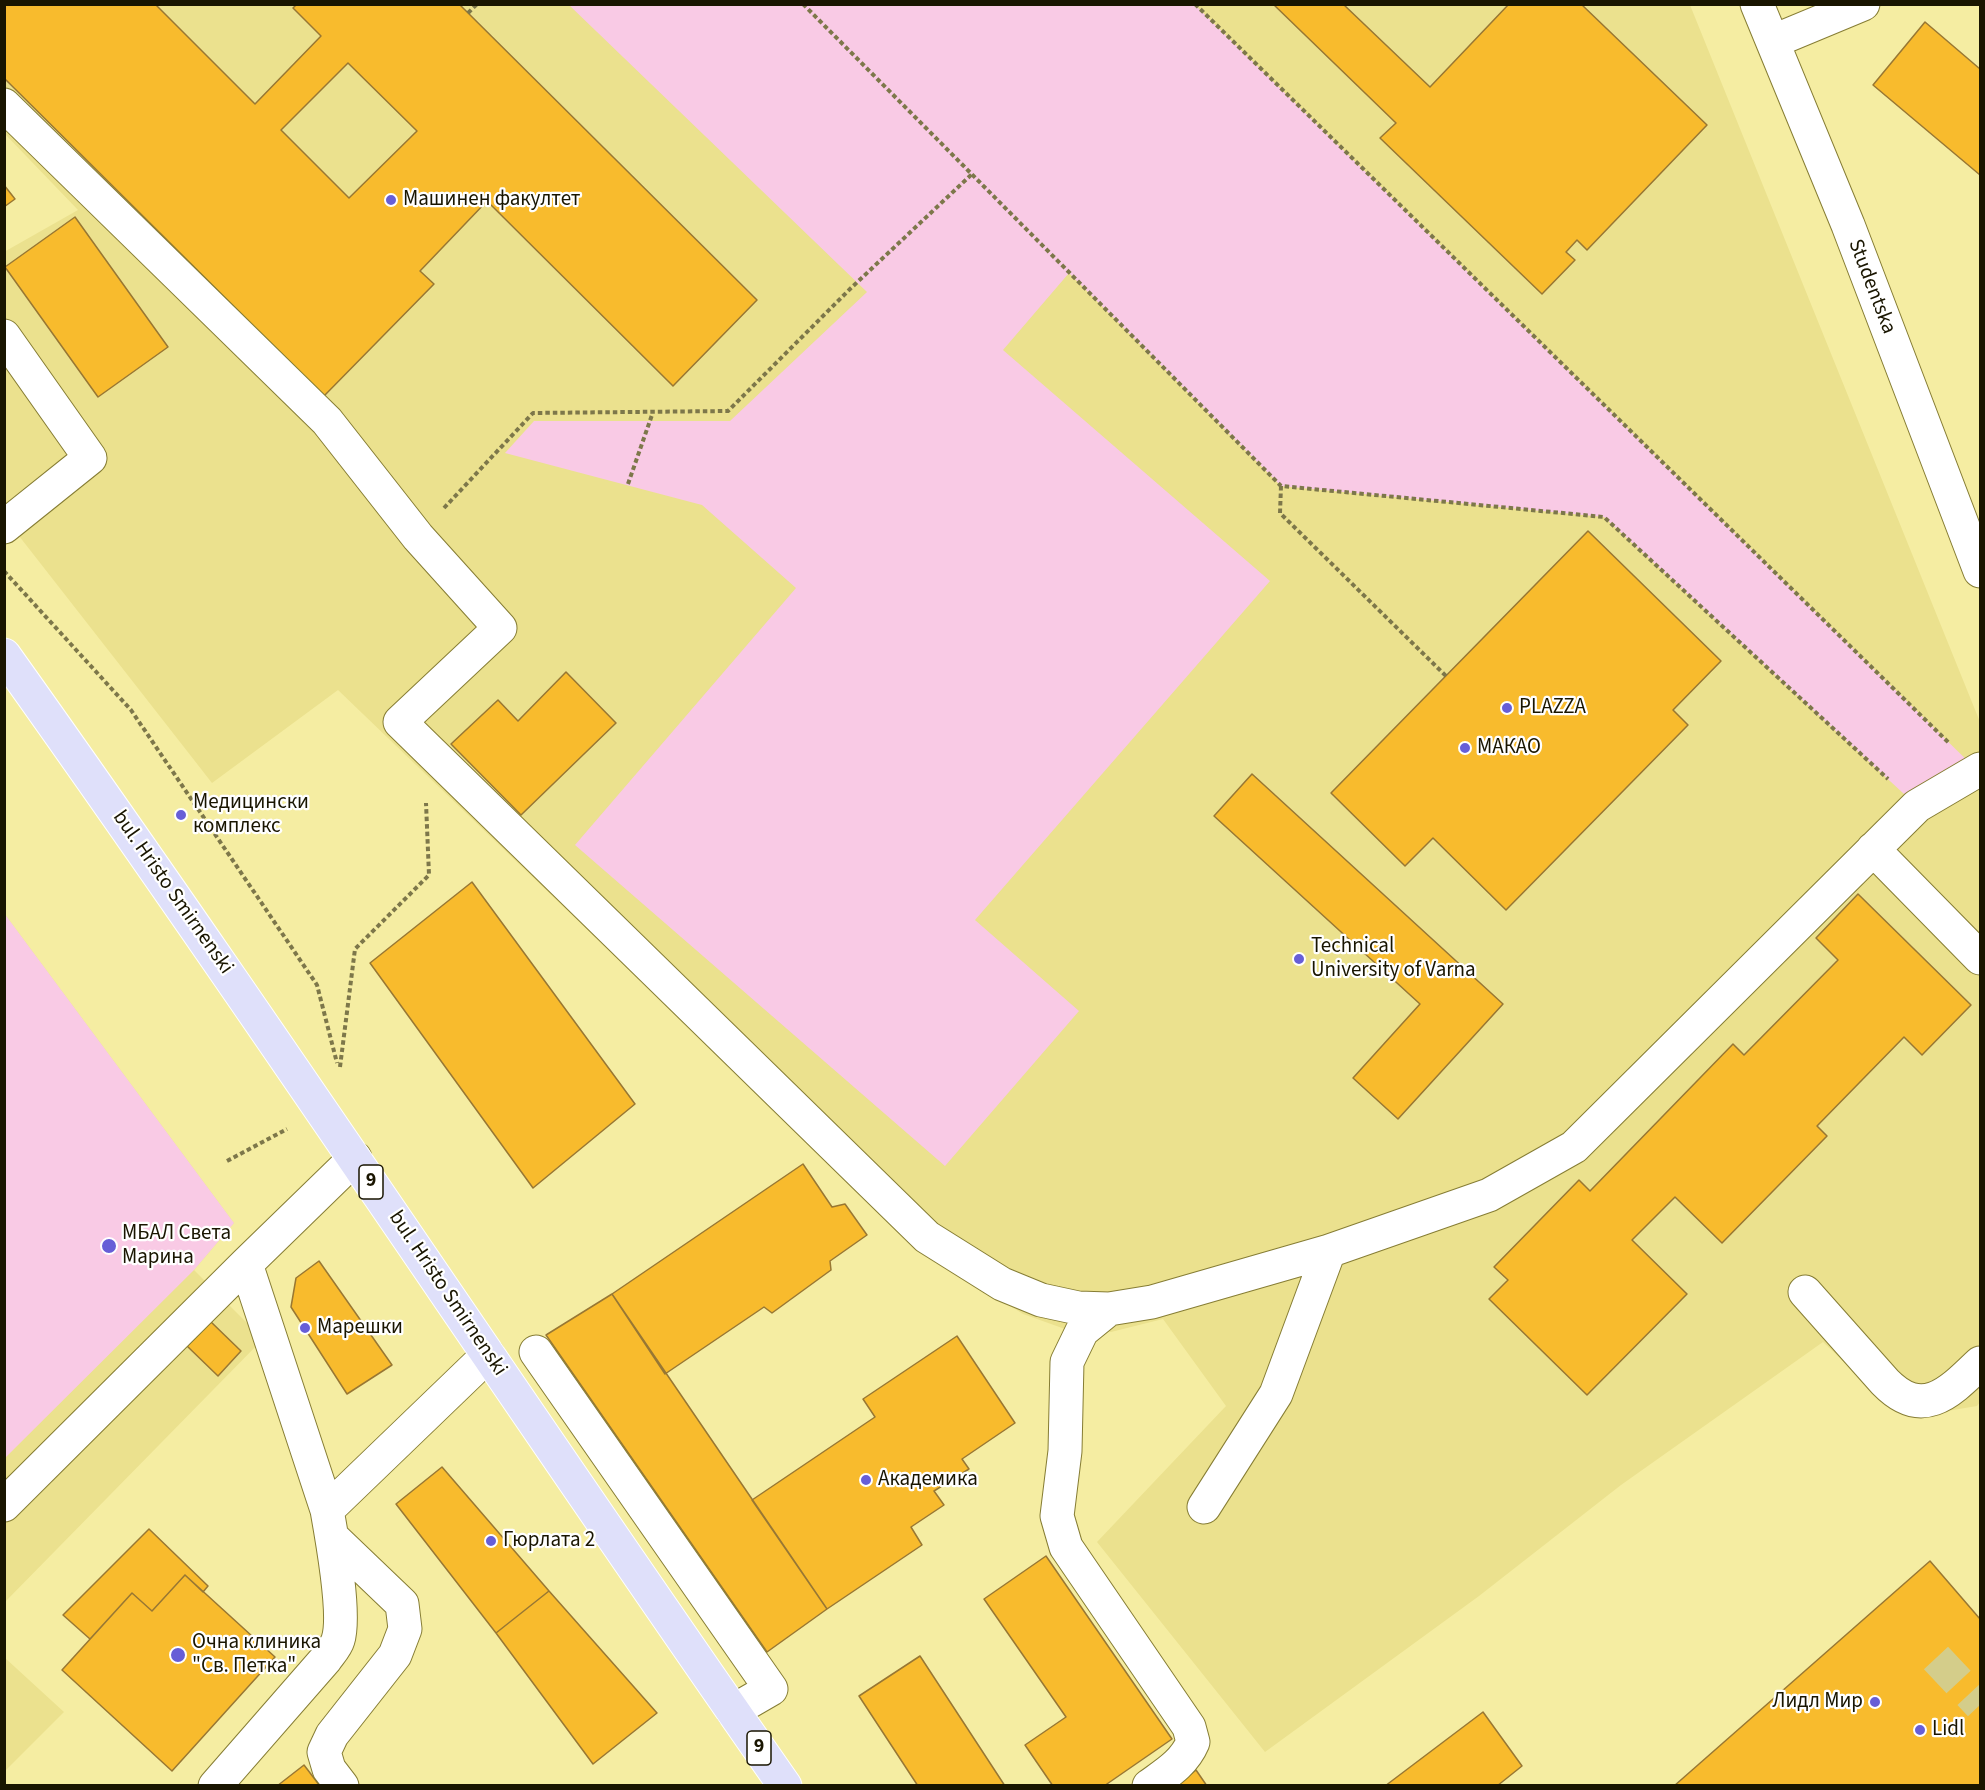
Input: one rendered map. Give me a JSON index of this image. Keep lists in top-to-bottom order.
{
  "streets": {
    "main road": ["bul. Hristo Smirnenski", "9"],
    "street": ["Studentska"]
  },
  "places": [
    "Машинен факултет",
    "PLAZZA",
    "МАКАО",
    "Медицински комплекс",
    "Technical University of Varna",
    "МБАЛ Света Марина",
    "Марешки",
    "Академика",
    "Гюрлата 2",
    "Очна клиника \"Св. Петка\"",
    "Лидл Мир",
    "Lidl"
  ]
}
